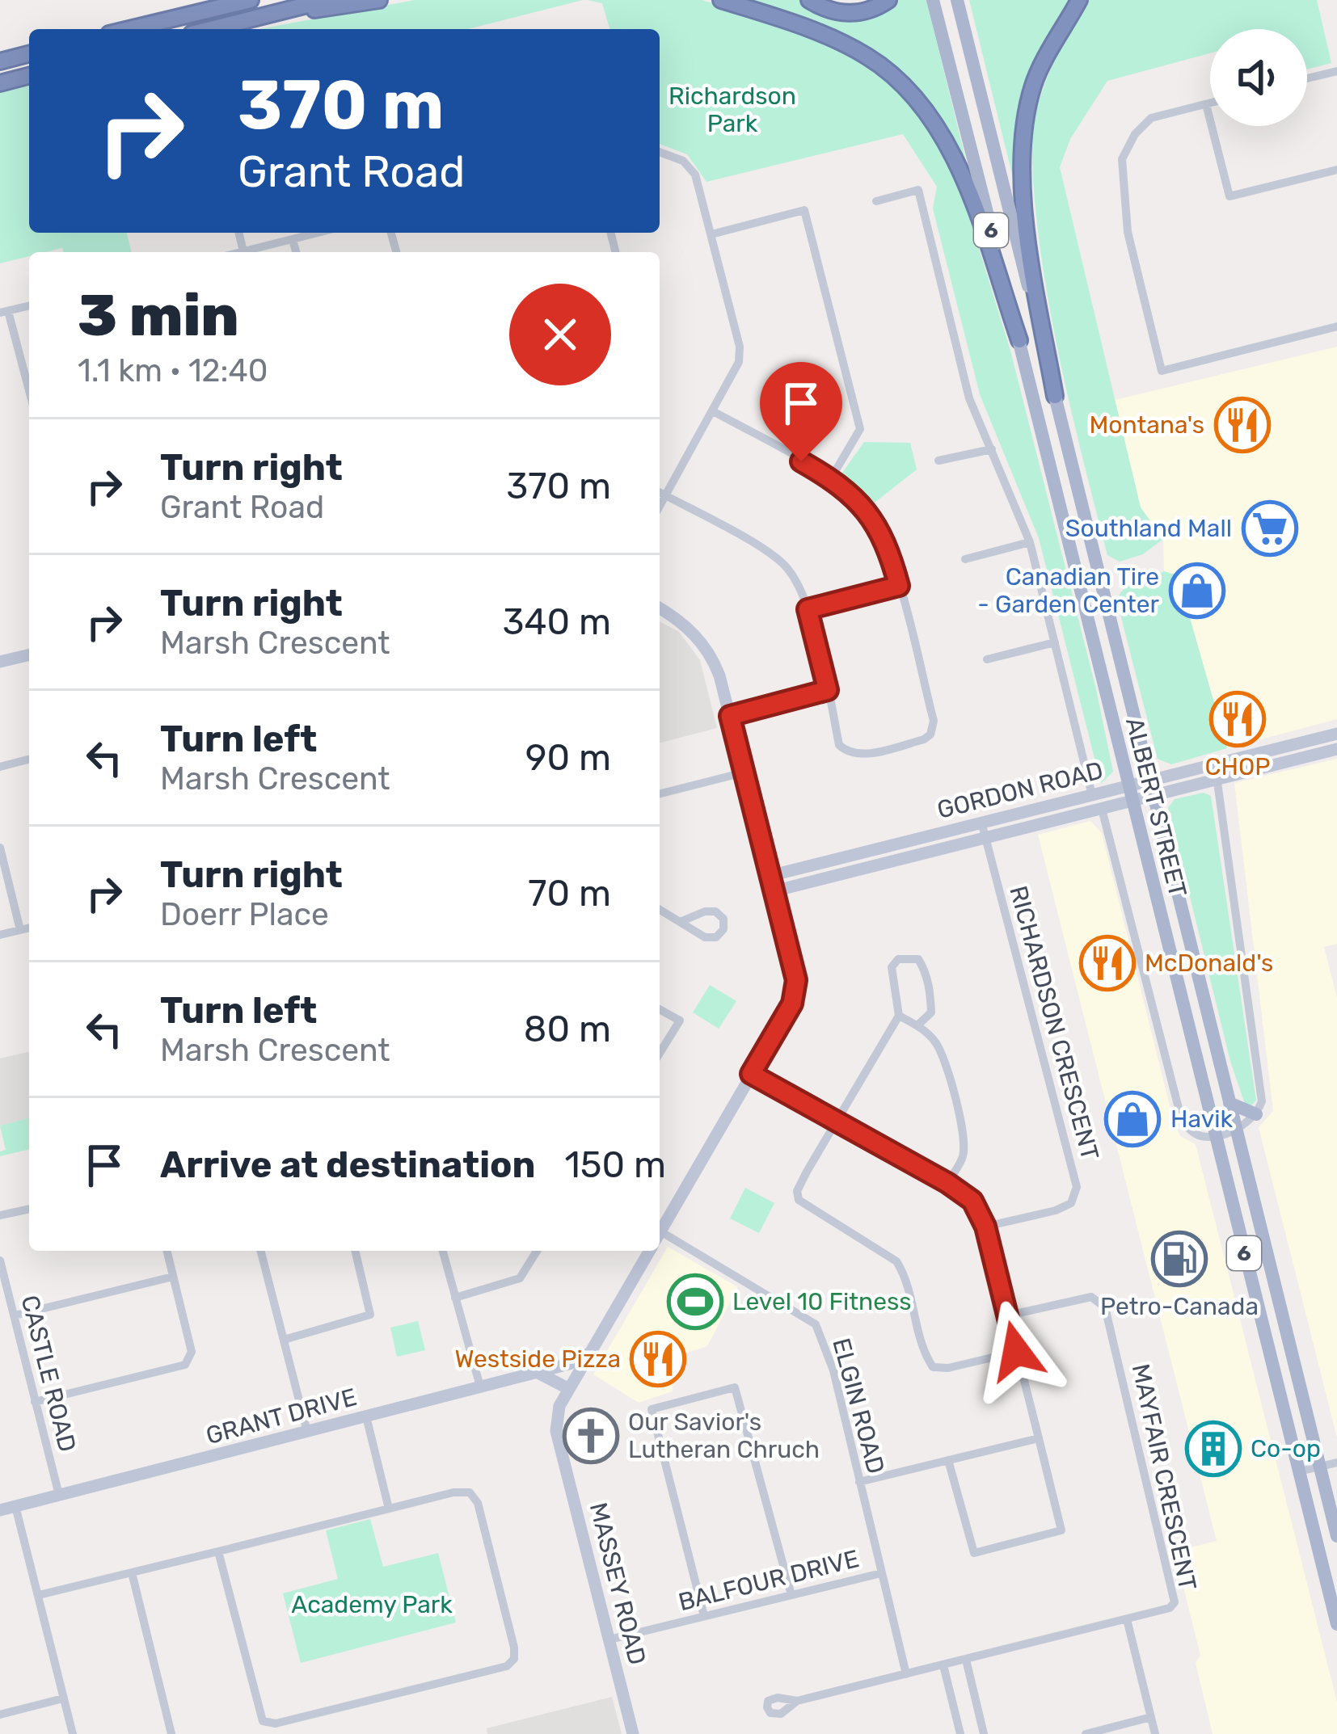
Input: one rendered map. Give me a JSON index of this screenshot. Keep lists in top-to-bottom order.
{
  "streets": {
    "main road": ["6", "ALBERT STREET"],
    "street": [
      "GORDON ROAD",
      "RICHARDSON CRESCENT",
      "CASTLE ROAD",
      "ELGIN ROAD",
      "GRANT DRIVE",
      "MAYFAIR CRESCENT",
      "BALFOUR DRIVE",
      "MASSEY ROAD"
    ]
  },
  "crossings": [
    ["GORDON ROAD", "ALBERT STREET"],
    ["GORDON ROAD", "RICHARDSON CRESCENT"],
    ["GORDON ROAD", "MASSEY ROAD"],
    ["CASTLE ROAD", "GRANT DRIVE"],
    ["ELGIN ROAD", "MAYFAIR CRESCENT"],
    ["ELGIN ROAD", "BALFOUR DRIVE"],
    ["GRANT DRIVE", "MASSEY ROAD"],
    ["BALFOUR DRIVE", "MASSEY ROAD"]
  ],
  "parks": ["Richardson Park", "Academy Park"],
  "places": {
    "restaurant": [
      "Montana's",
      "CHOP",
      "McDonald's",
      "Westside Pizza"
    ],
    "supermarket": ["Southland Mall"],
    "shop": ["Canadian Tire - Garden Center", "Havik"],
    "fuel station": ["Petro-Canada"],
    "sports": ["Level 10 Fitness"],
    "church": ["Our Savior's Lutheran Chruch"],
    "building": ["Co-op"]
  },
  "page": {
    "turn": ["370 m", "Grant Road"],
    "heading": ["3 min", "1.1 km · 12:40"],
    "list": [
      {
        "name": "Turn right",
        "note": "Grant Road",
        "value": "370 m"
      },
      {
        "name": "Turn right",
        "note": "Marsh Crescent",
        "value": "340 m"
      },
      {
        "name": "Turn left",
        "note": "Marsh Crescent",
        "value": "90 m"
      },
      {
        "name": "Turn right",
        "note": "Doerr Place",
        "value": "70 m"
      },
      {
        "name": "Turn left",
        "note": "Marsh Crescent",
        "value": "80 m"
      },
      {
        "name": "Arrive at destination",
        "value": "150 m"
      }
    ]
  }
}
